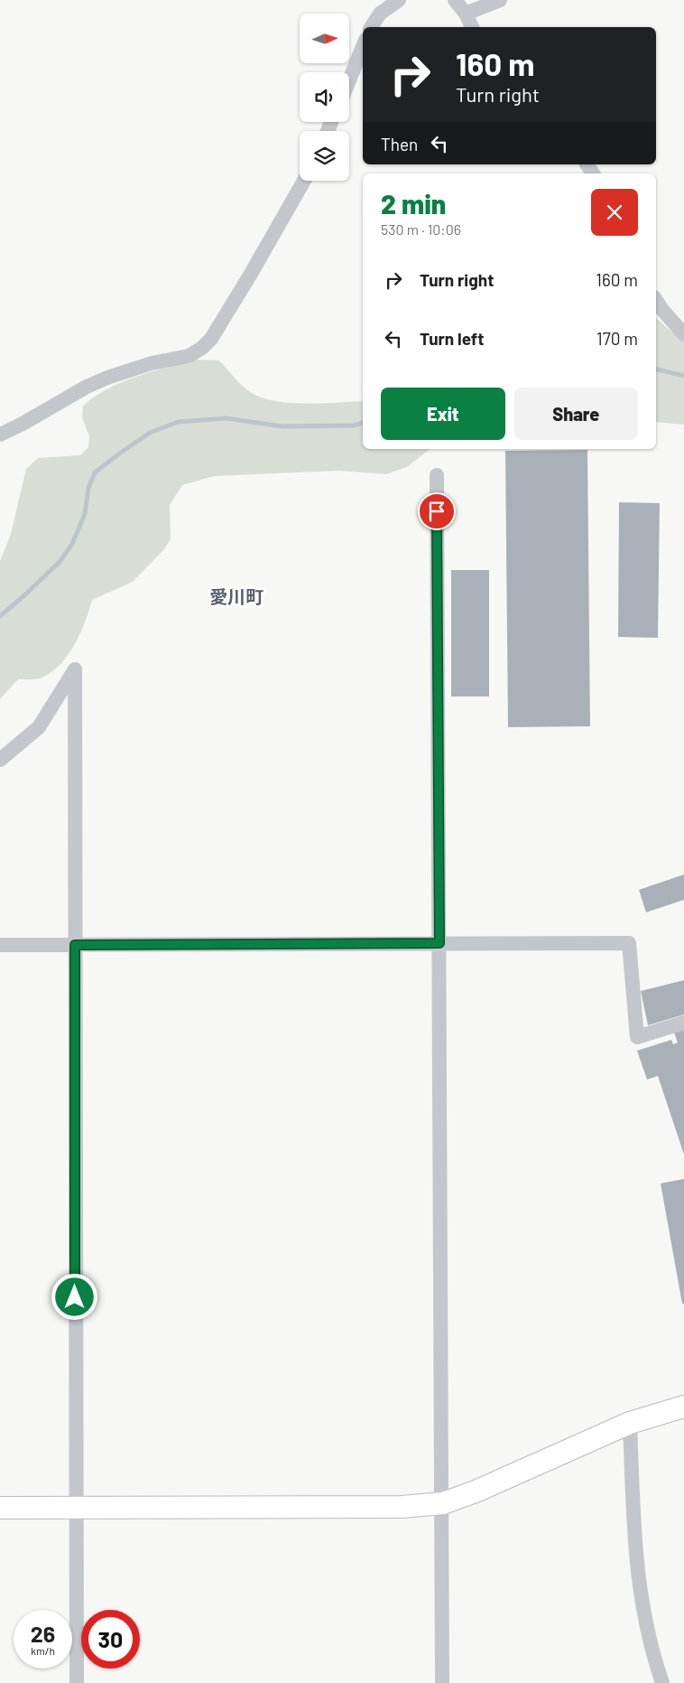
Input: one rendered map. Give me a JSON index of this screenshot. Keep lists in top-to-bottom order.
{
  "districts": ["愛川町"],
  "north": "right",
  "page": {
    "turn": ["160 m", "Turn right"],
    "then": "Then",
    "heading": ["2 min", "530 m · 10:06"],
    "list": [
      {
        "name": "Turn right",
        "value": "160 m"
      },
      {
        "name": "Turn left",
        "value": "170 m"
      }
    ],
    "buttons": ["Exit", "Share"],
    "speed": "26 km/h",
    "limit": "30"
  }
}
